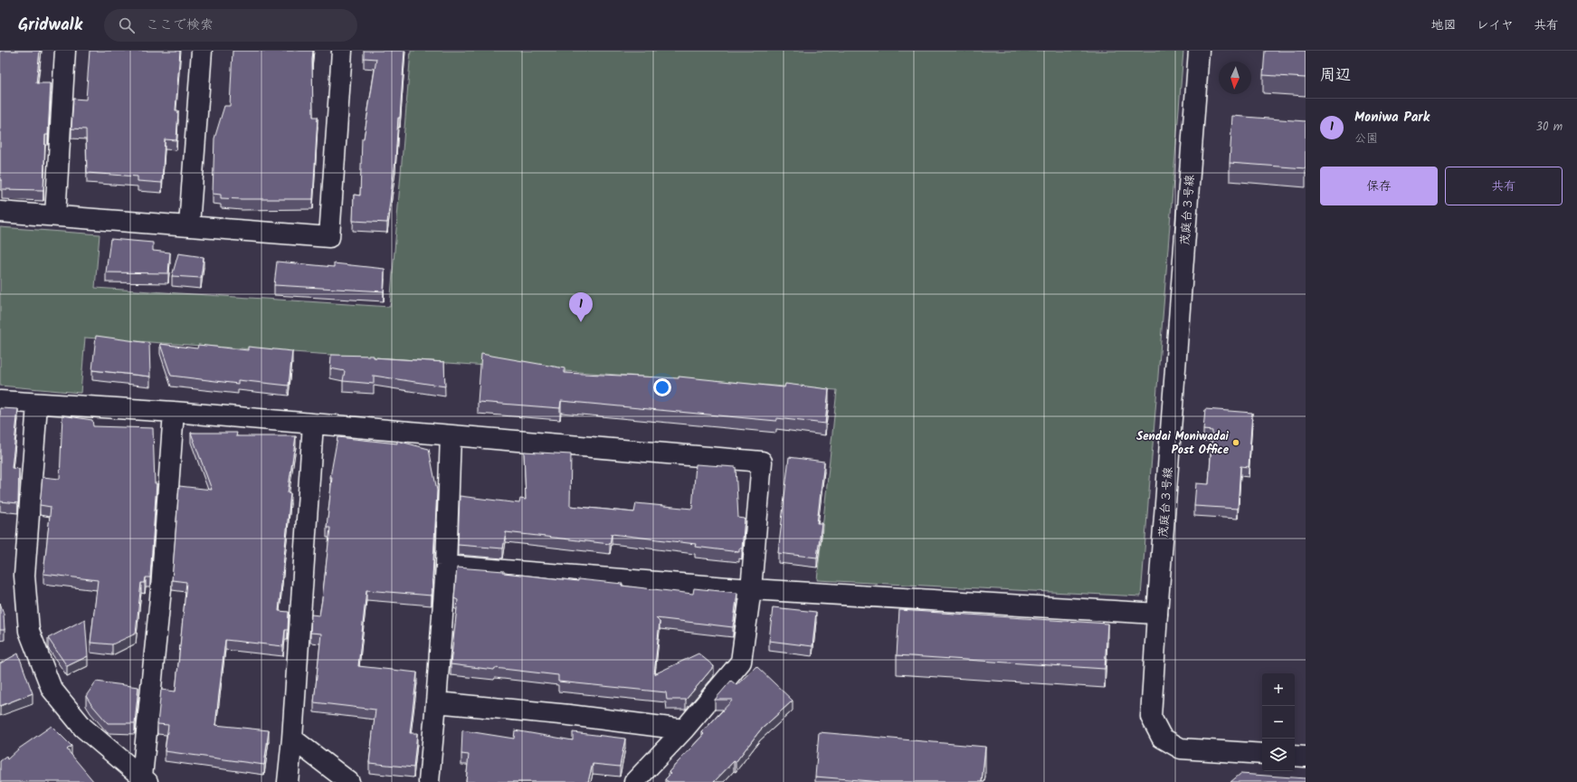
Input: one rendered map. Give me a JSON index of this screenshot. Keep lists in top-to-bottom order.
{
  "streets": {
    "street": ["茂庭台３号線"]
  },
  "places": ["Sendai Moniwadai Post Office"],
  "north": "bottom",
  "page": {
    "header": "Gridwalk",
    "search": "ここで検索",
    "nav": ["地図", "レイヤ", "共有"],
    "heading": "周辺",
    "list": [
      {
        "mark": "1",
        "name": "Moniwa Park",
        "note": "公園",
        "value": "30 m"
      }
    ],
    "buttons": ["保存", "共有"],
    "pins": "1",
    "map_buttons": ["+", "−"]
  }
}
